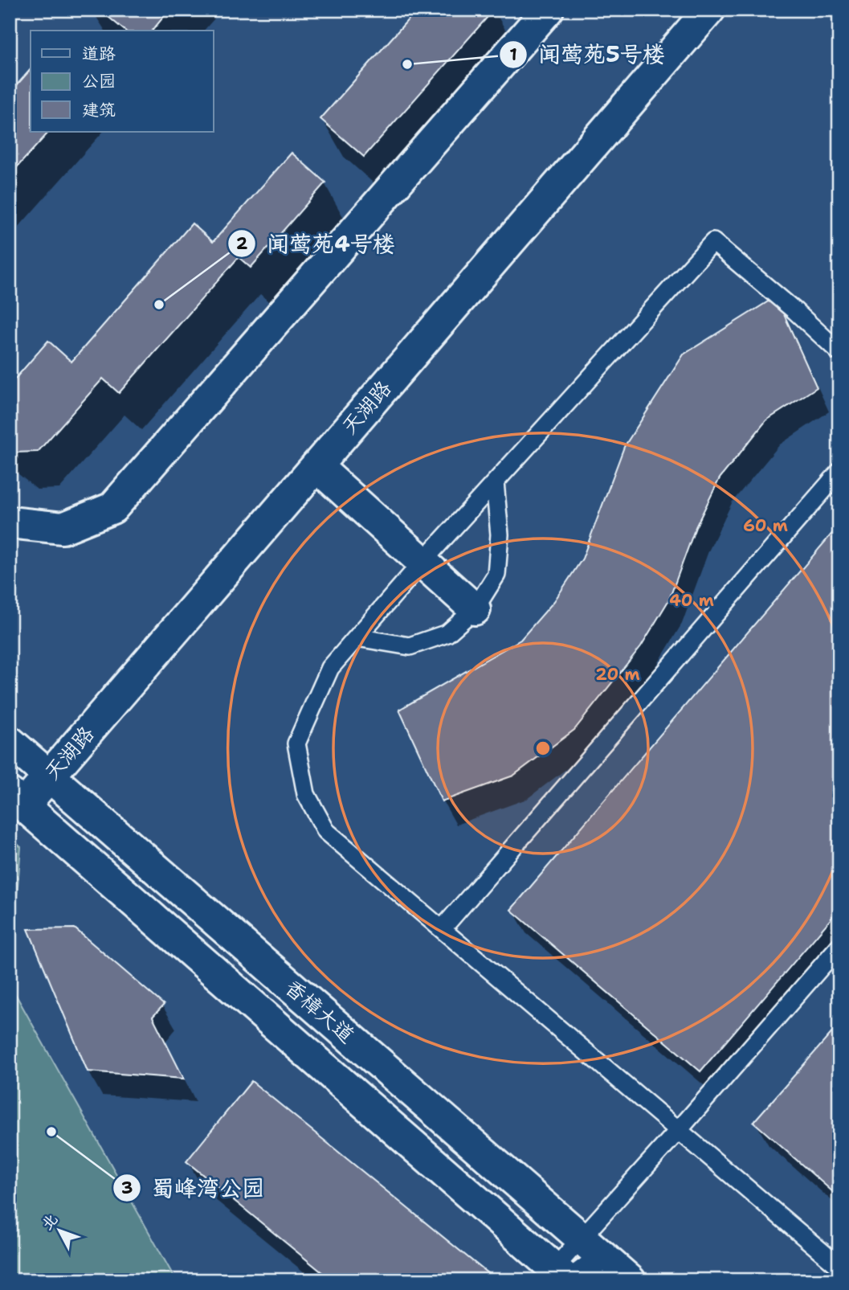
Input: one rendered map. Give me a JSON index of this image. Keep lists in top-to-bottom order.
{
  "streets": {
    "street": ["天湖路", "香樟大道"]
  },
  "crossings": [
    ["天湖路", "香樟大道"]
  ],
  "places": ["闻莺苑5号楼", "闻莺苑4号楼", "蜀峰湾公园"],
  "legend": ["道路", "公园", "建筑"],
  "north": "top left",
  "rings": ["60 m", "40 m", "20 m"]
}
